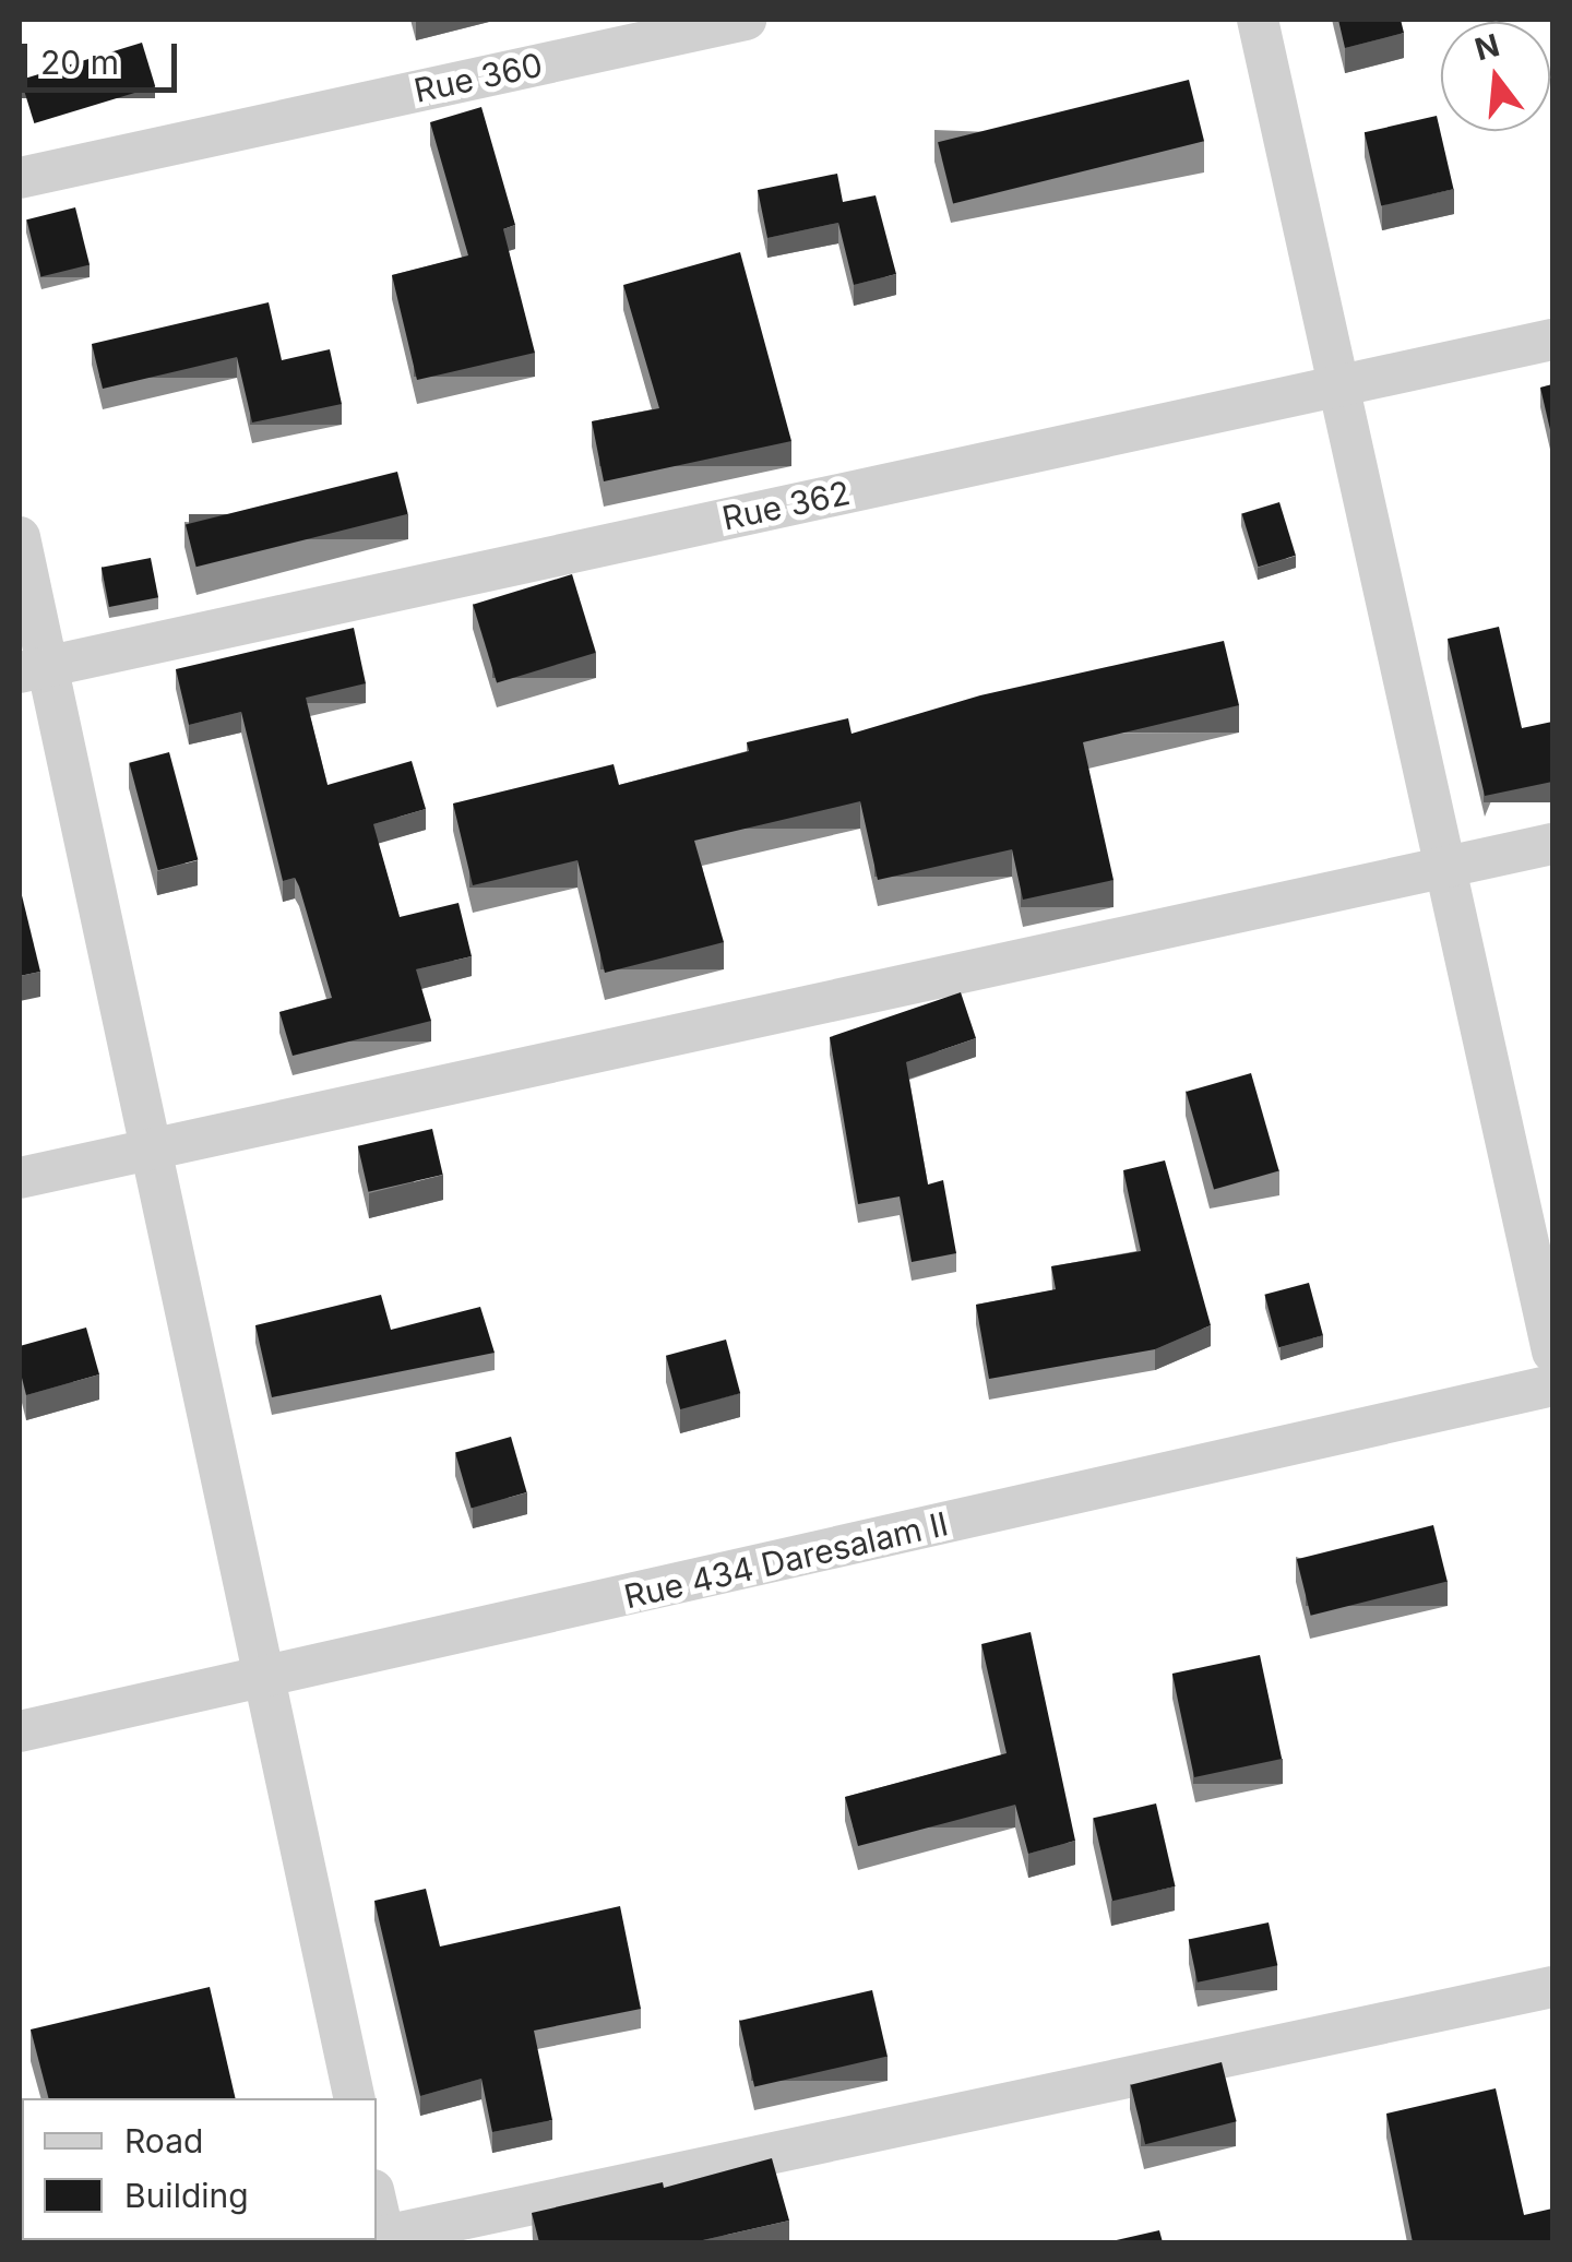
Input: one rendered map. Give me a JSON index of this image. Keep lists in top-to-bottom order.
{
  "streets": {
    "street": ["Rue 360", "Rue 362", "Rue 434 Daresalam II"]
  },
  "legend": ["Road", "Building"],
  "scale_bar": "20 m",
  "north": "top"
}
